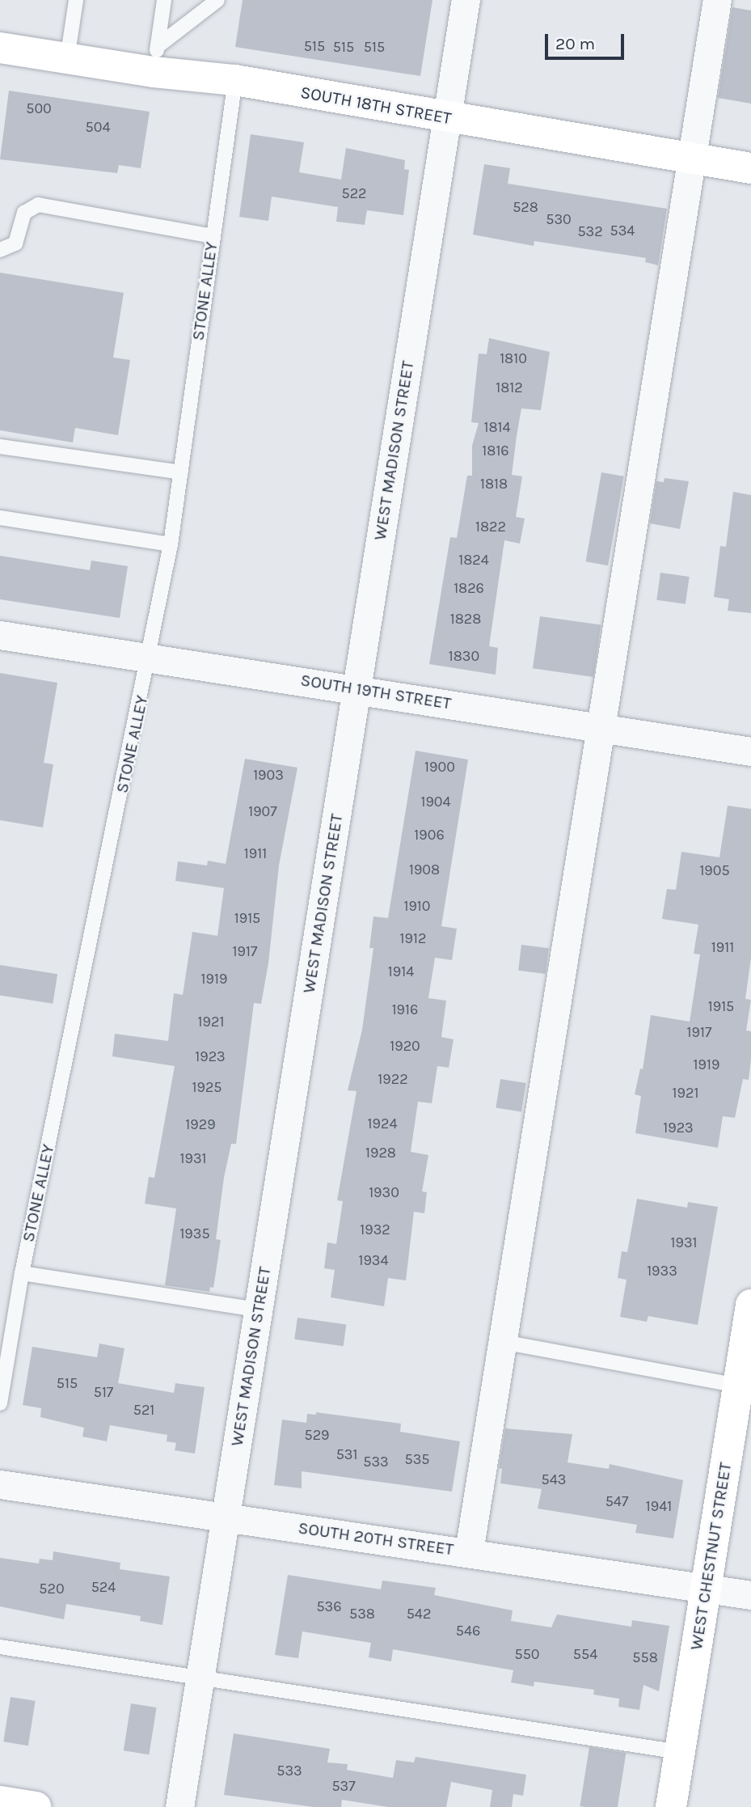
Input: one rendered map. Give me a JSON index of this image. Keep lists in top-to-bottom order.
{
  "streets": {
    "street": [
      "SOUTH 18TH STREET",
      "WEST MADISON STREET",
      "SOUTH 19TH STREET",
      "SOUTH 20TH STREET",
      "WEST CHESTNUT STREET"
    ],
    "lane": ["STONE ALLEY"]
  },
  "crossings": [
    ["SOUTH 18TH STREET", "STONE ALLEY"],
    ["SOUTH 18TH STREET", "WEST MADISON STREET"],
    ["STONE ALLEY", "SOUTH 19TH STREET"],
    ["WEST MADISON STREET", "SOUTH 19TH STREET"],
    ["WEST MADISON STREET", "SOUTH 20TH STREET"],
    ["SOUTH 20TH STREET", "WEST CHESTNUT STREET"]
  ],
  "house_numbers": [
    "515",
    "515",
    "515",
    "500",
    "504",
    "522",
    "528",
    "530",
    "534",
    "532",
    "1810",
    "1812",
    "1814",
    "1816",
    "1818",
    "1822",
    "1824",
    "1826",
    "1828",
    "1830",
    "1900",
    "1903",
    "1904",
    "1907",
    "1906",
    "1911",
    "1908",
    "1905",
    "1910",
    "1915",
    "1912",
    "1911",
    "1917",
    "1914",
    "1919",
    "1915",
    "1916",
    "1921",
    "1917",
    "1920",
    "1923",
    "1919",
    "1922",
    "1925",
    "1921",
    "1924",
    "1929",
    "1923",
    "1928",
    "1931",
    "1930",
    "1932",
    "1935",
    "1931",
    "1934",
    "1933",
    "515",
    "517",
    "521",
    "529",
    "531",
    "535",
    "533",
    "543",
    "547",
    "1941",
    "524",
    "520",
    "536",
    "538",
    "542",
    "546",
    "550",
    "554",
    "558",
    "533",
    "537"
  ],
  "scale_bar": "20 m"
}
